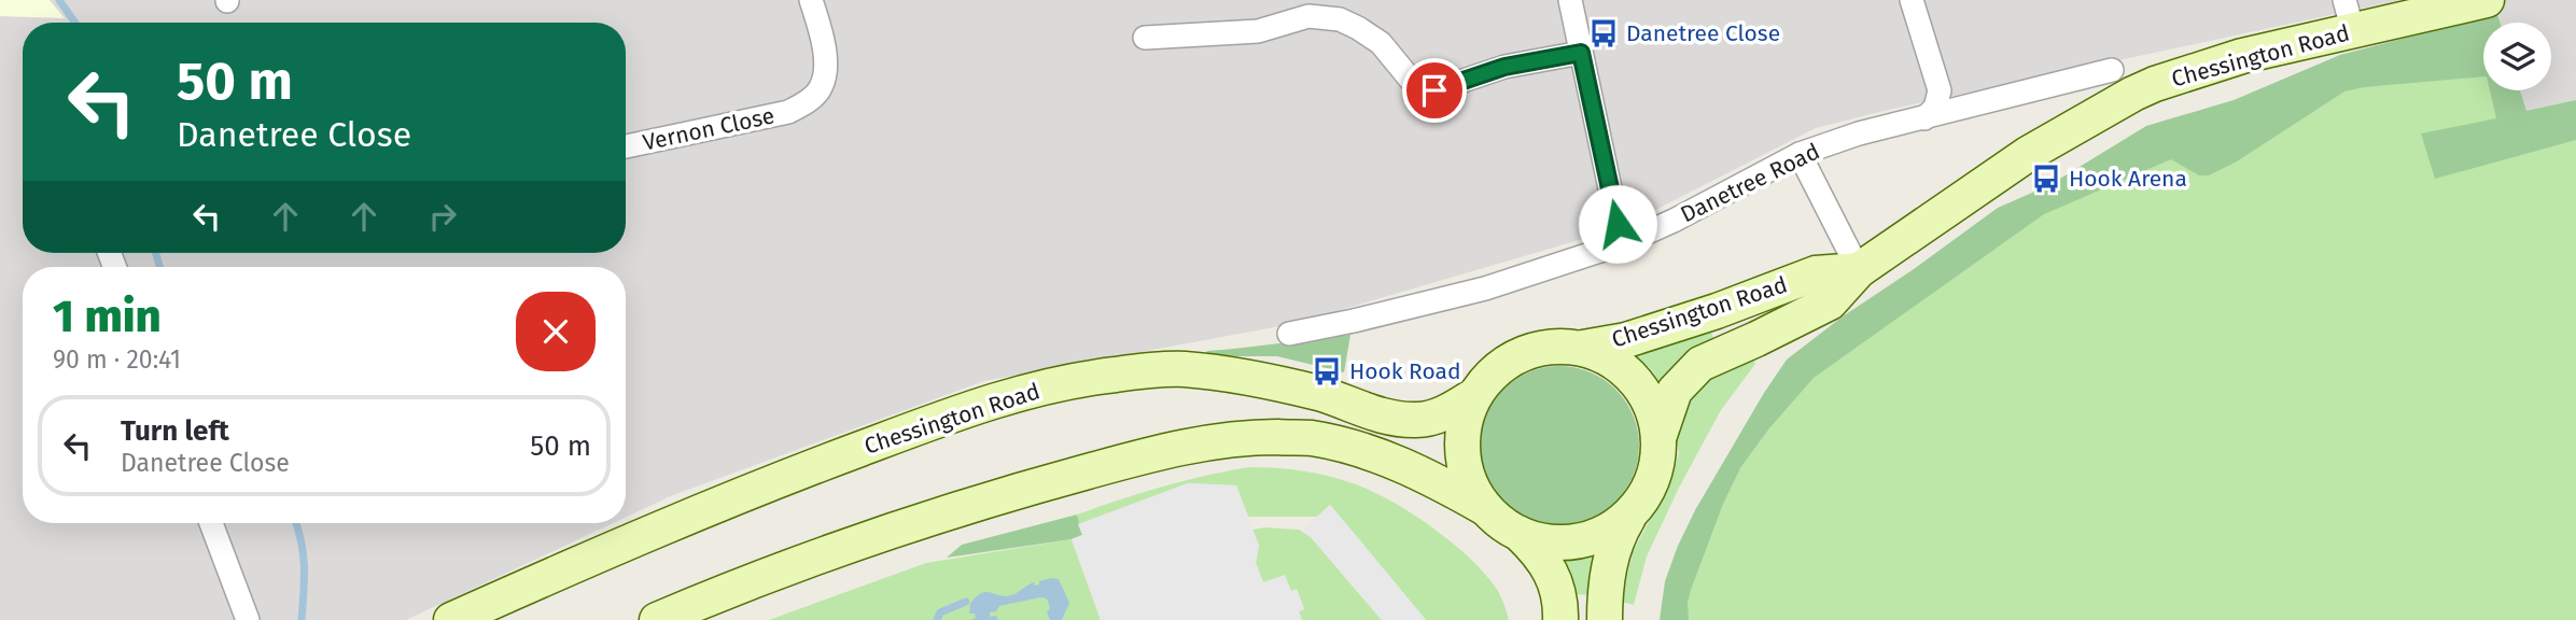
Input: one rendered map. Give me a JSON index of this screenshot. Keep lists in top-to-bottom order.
{
  "streets": {
    "main road": ["Chessington Road"],
    "street": ["Vernon Close", "Danetree Road"]
  },
  "places": {
    "bus stop": ["Danetree Close", "Hook Arena", "Hook Road"]
  },
  "page": {
    "turn": ["50 m", "Danetree Close"],
    "heading": ["1 min", "90 m · 20:41"],
    "list": [
      {
        "name": "Turn left",
        "note": "Danetree Close",
        "value": "50 m"
      }
    ]
  }
}
